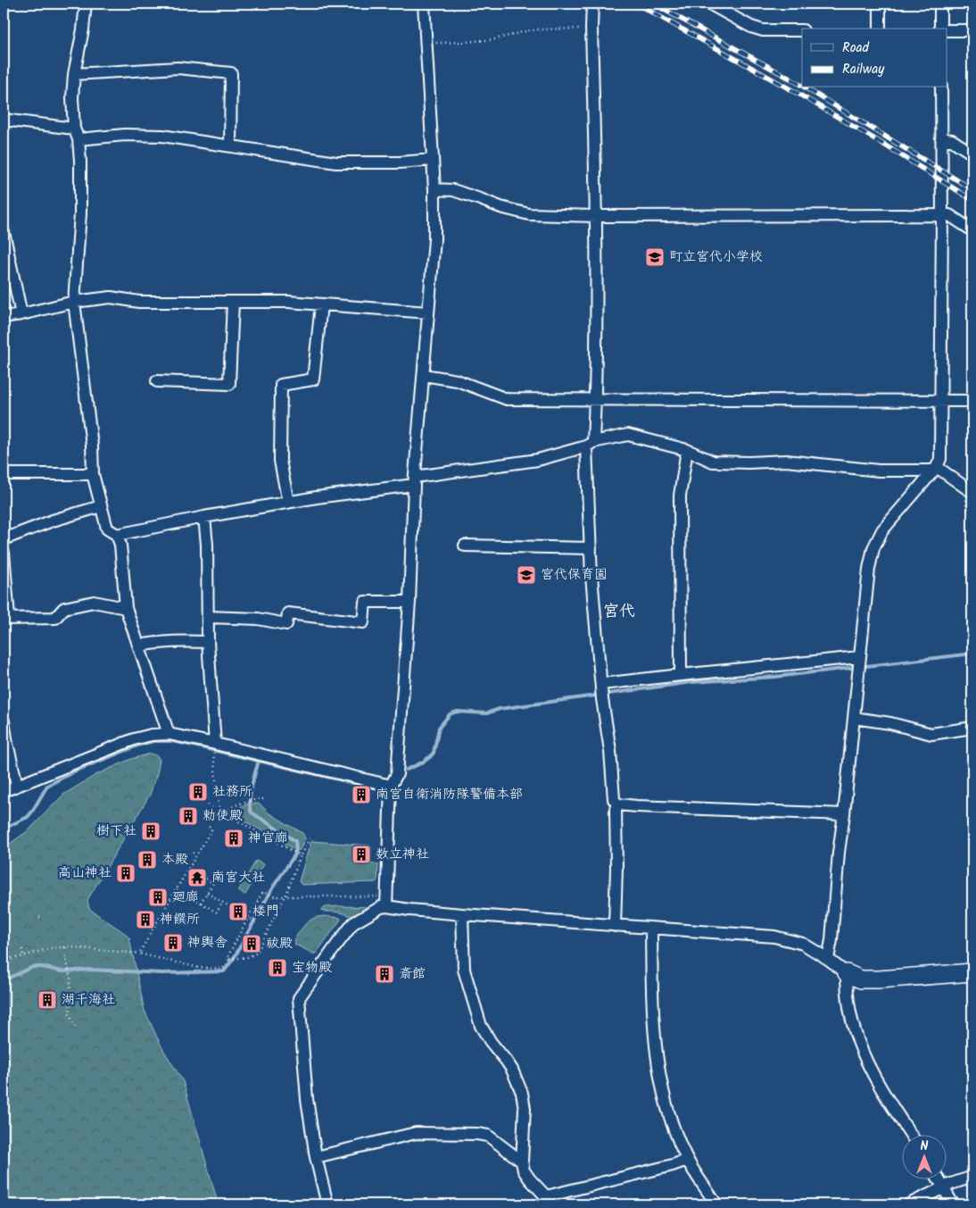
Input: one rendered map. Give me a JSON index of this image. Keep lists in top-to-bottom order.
{
  "districts": ["宮代"],
  "places": {
    "school or university": ["町立宮代小学校", "宮代保育園"],
    "building": [
      "社務所",
      "南宮自衛消防隊警備本部",
      "勅使殿",
      "樹下社",
      "神官廊",
      "数立神社",
      "本殿",
      "高山神社",
      "廻廊",
      "楼門",
      "神饌所",
      "神輿舎",
      "祓殿",
      "宝物殿",
      "斎館",
      "湖千海社"
    ],
    "temple": ["南宮大社"]
  },
  "legend": ["Road", "Railway"],
  "north": "top"
}
